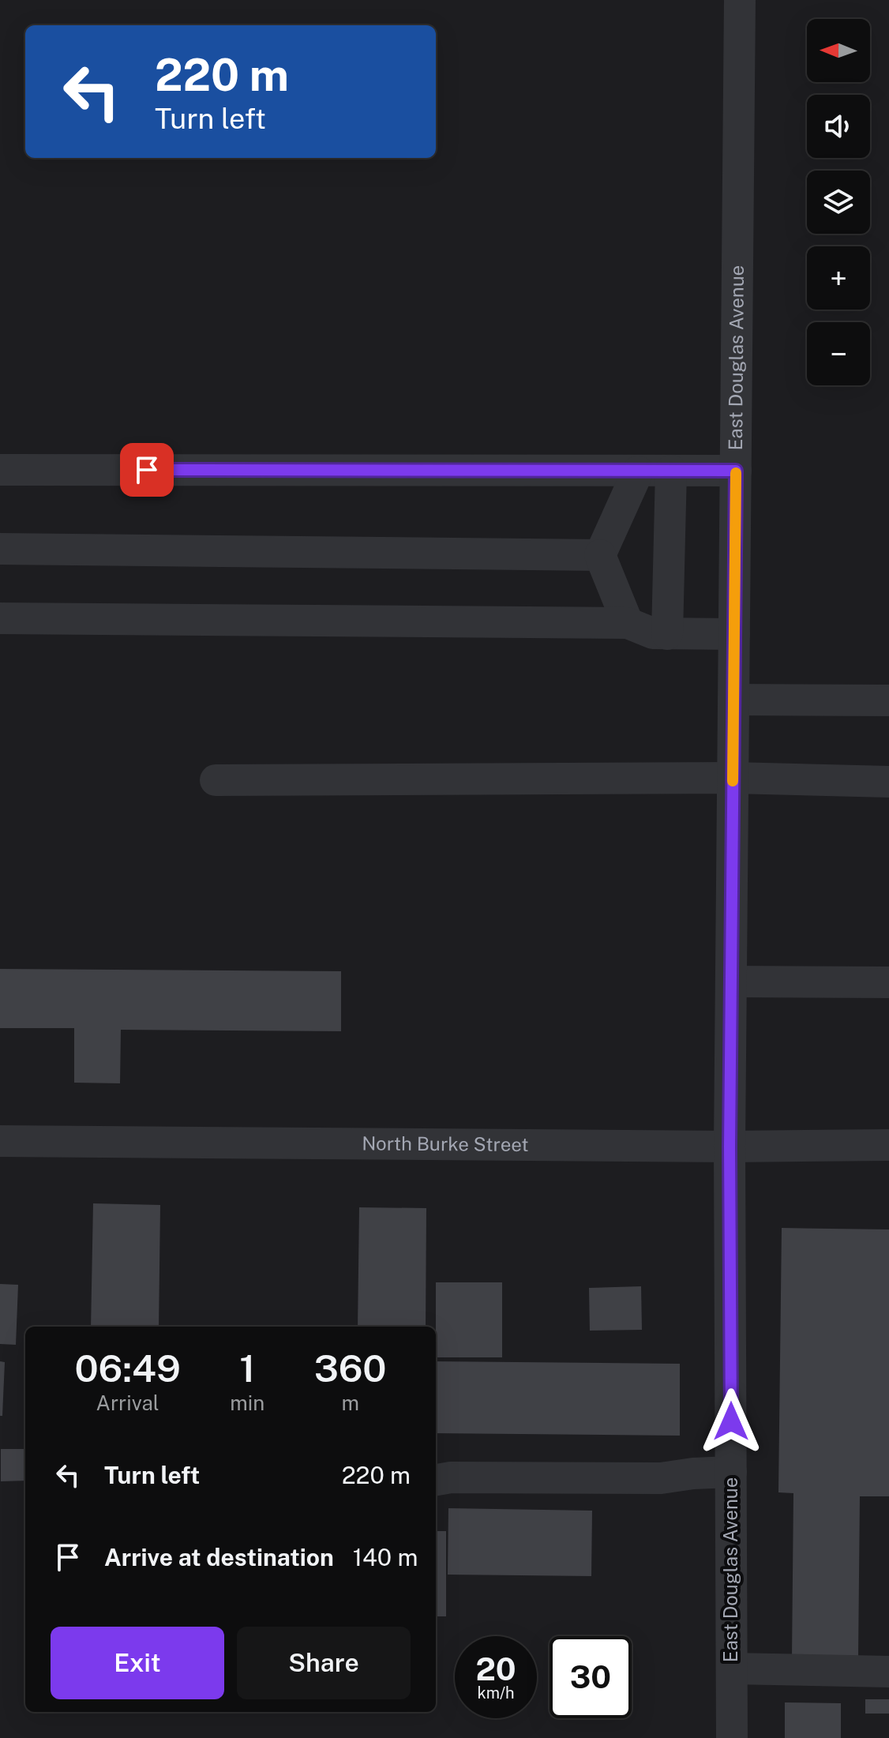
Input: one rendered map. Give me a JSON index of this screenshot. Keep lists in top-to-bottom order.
{
  "streets": {
    "street": ["East Douglas Avenue", "North Burke Street"]
  },
  "crossings": [
    ["East Douglas Avenue", "North Burke Street"]
  ],
  "north": "left",
  "page": {
    "map_buttons": ["+", "−"],
    "turn": ["220 m", "Turn left"],
    "eta": [
      "06:49",
      "Arrival",
      "1",
      "min",
      "360",
      "m"
    ],
    "list": [
      {
        "name": "Turn left",
        "value": "220 m"
      },
      {
        "name": "Arrive at destination",
        "value": "140 m"
      }
    ],
    "buttons": ["Exit", "Share"],
    "speed": "20 km/h",
    "limit": "30"
  }
}
